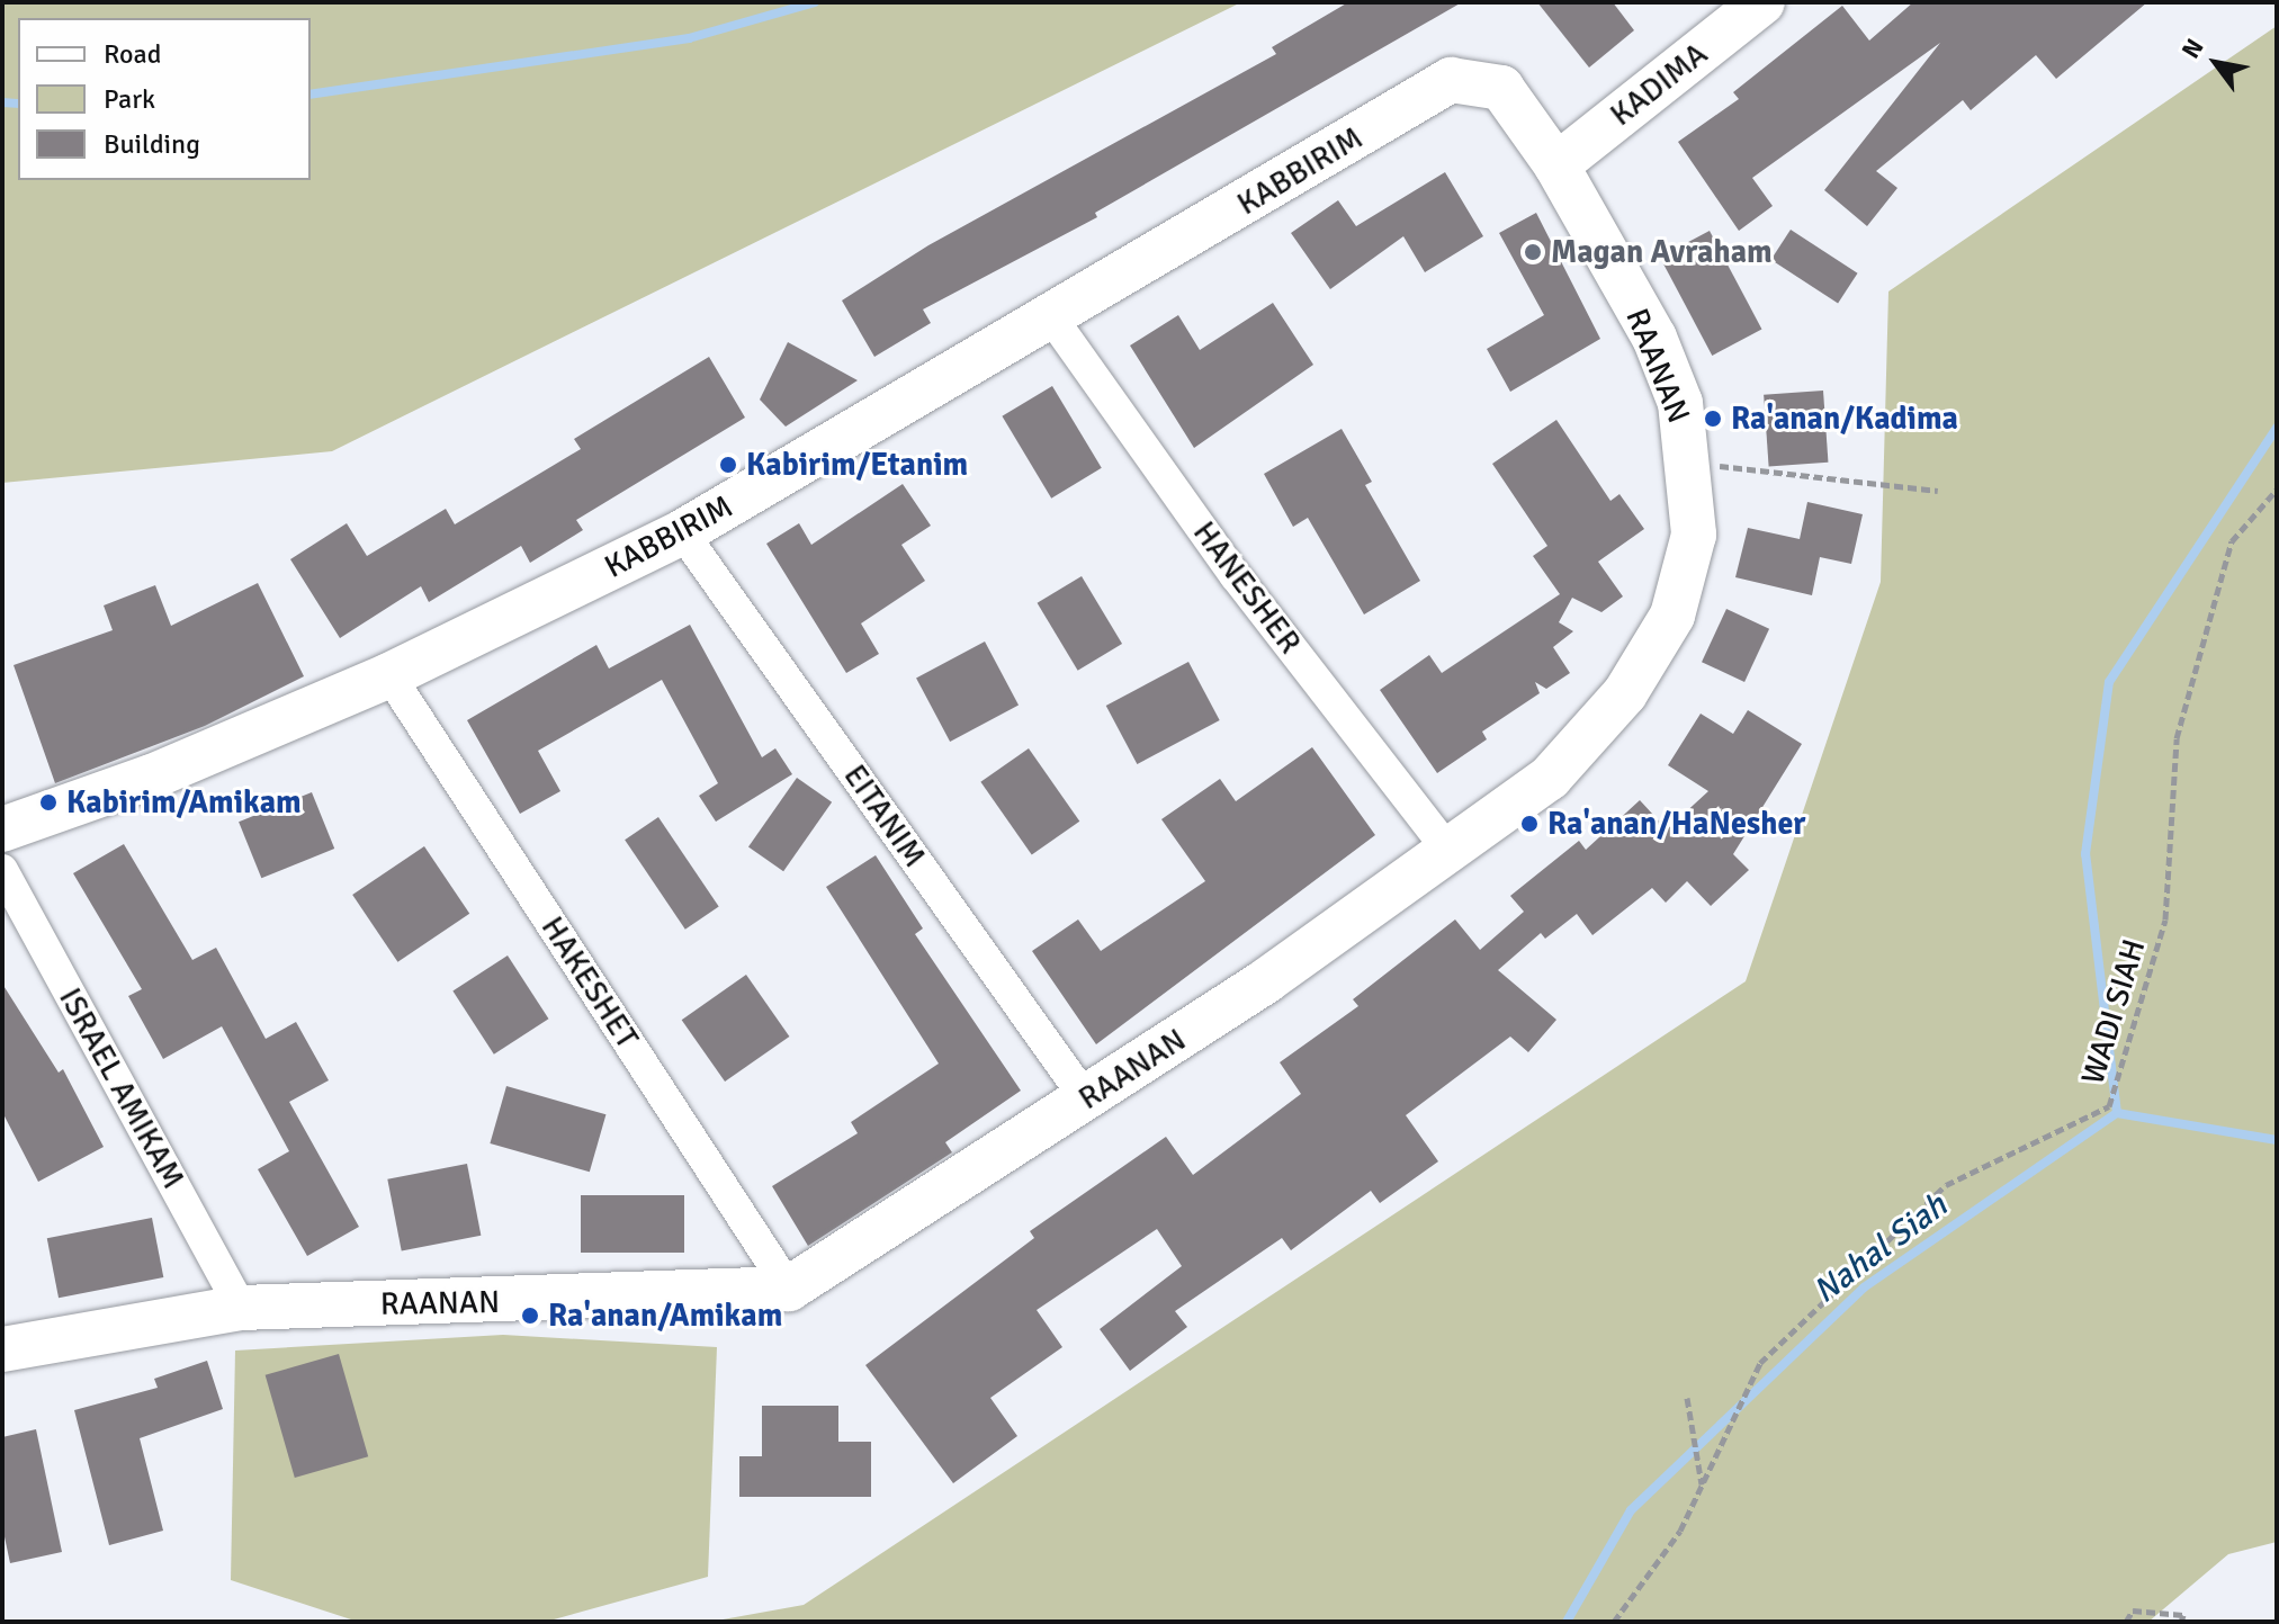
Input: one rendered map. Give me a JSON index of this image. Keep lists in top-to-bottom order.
{
  "streets": {
    "street": [
      "KADIMA",
      "KABBIRIM",
      "RAANAN",
      "HANESHER",
      "EITANIM",
      "HAKESHET",
      "ISRAEL AMIKAM"
    ],
    "path": ["WADI SIAH"]
  },
  "crossings": [
    ["KADIMA", "KABBIRIM"],
    ["KADIMA", "RAANAN"],
    ["KABBIRIM", "RAANAN"],
    ["KABBIRIM", "HANESHER"],
    ["KABBIRIM", "EITANIM"],
    ["KABBIRIM", "HAKESHET"],
    ["RAANAN", "HANESHER"],
    ["RAANAN", "EITANIM"],
    ["RAANAN", "HAKESHET"],
    ["RAANAN", "ISRAEL AMIKAM"]
  ],
  "water": ["Nahal Siah"],
  "places": [
    "Magan Avraham",
    "Ra'anan/Kadima",
    "Kabirim/Etanim",
    "Kabirim/Amikam",
    "Ra'anan/HaNesher",
    "Ra'anan/Amikam"
  ],
  "legend": ["Road", "Park", "Building"],
  "north": "top left"
}
